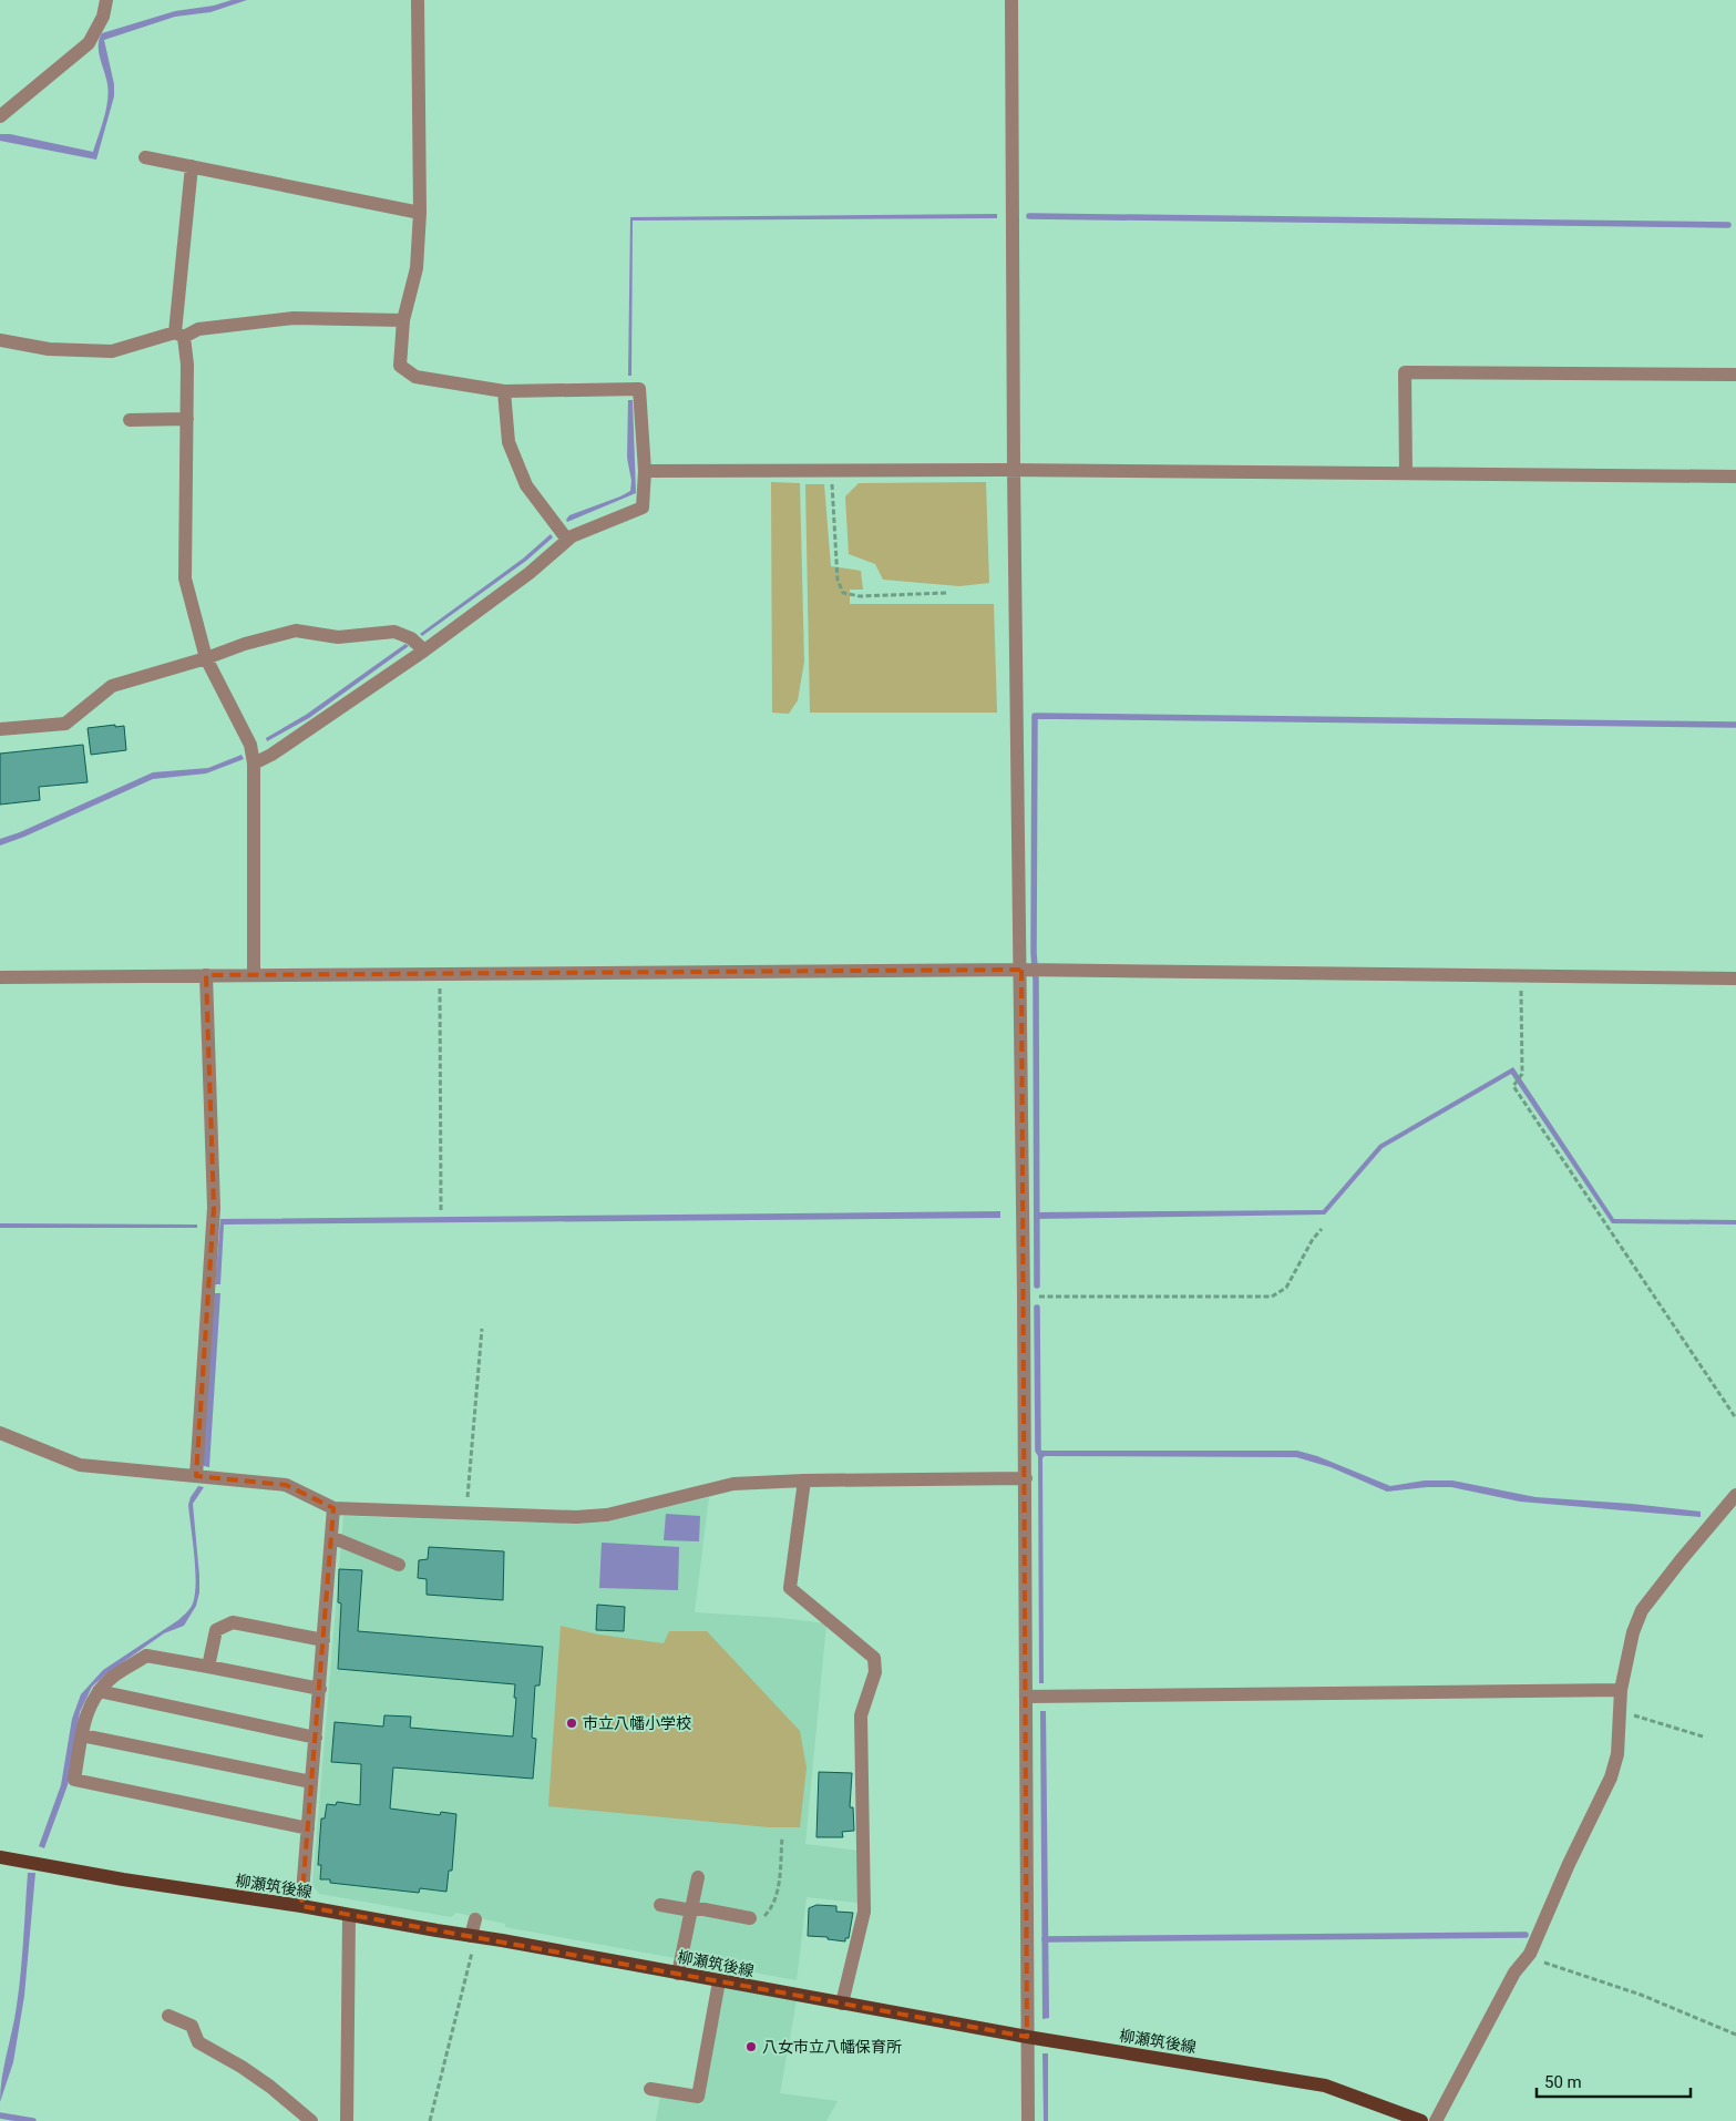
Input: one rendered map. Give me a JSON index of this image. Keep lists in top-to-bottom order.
{
  "streets": {
    "main road": ["柳瀬筑後線"]
  },
  "places": ["市立八幡小学校", "八女市立八幡保育所"],
  "scale_bar": "50 m"
}
